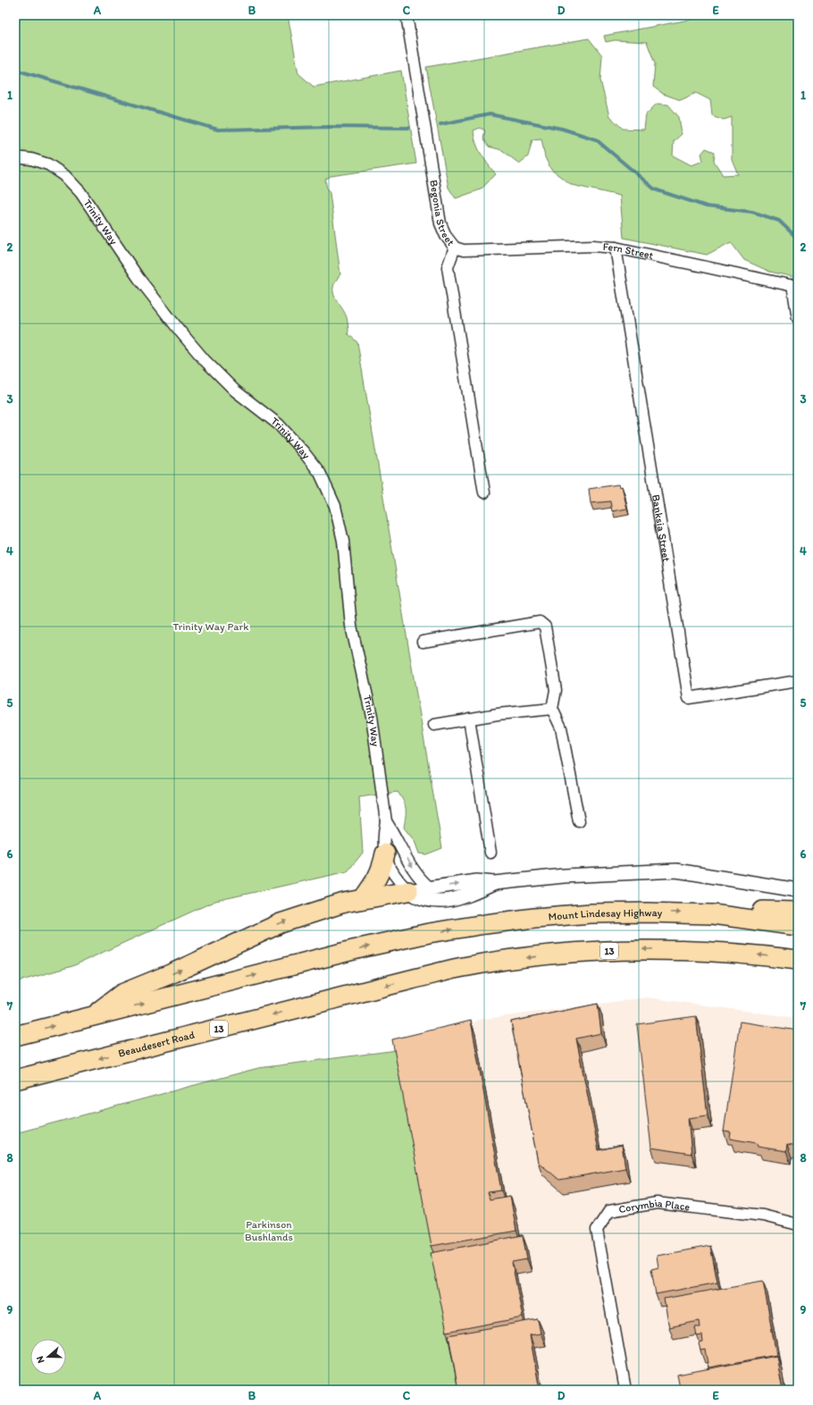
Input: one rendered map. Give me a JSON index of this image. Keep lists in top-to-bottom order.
{
  "streets": {
    "highway": ["Mount Lindesay Highway", "13", "Beaudesert Road"],
    "street": [
      "Begonia Street",
      "Trinity Way",
      "Fern Street",
      "Banksia Street",
      "Corymbia Place"
    ]
  },
  "crossings": [
    ["Begonia Street", "Fern Street"],
    ["Fern Street", "Banksia Street"]
  ],
  "parks": ["Trinity Way Park", "Parkinson Bushlands"],
  "north": "left",
  "grid": {
    "columns": [
      "A",
      "B",
      "C",
      "D",
      "E"
    ],
    "rows": [
      "1",
      "2",
      "3",
      "4",
      "5",
      "6",
      "7",
      "8",
      "9"
    ]
  }
}
